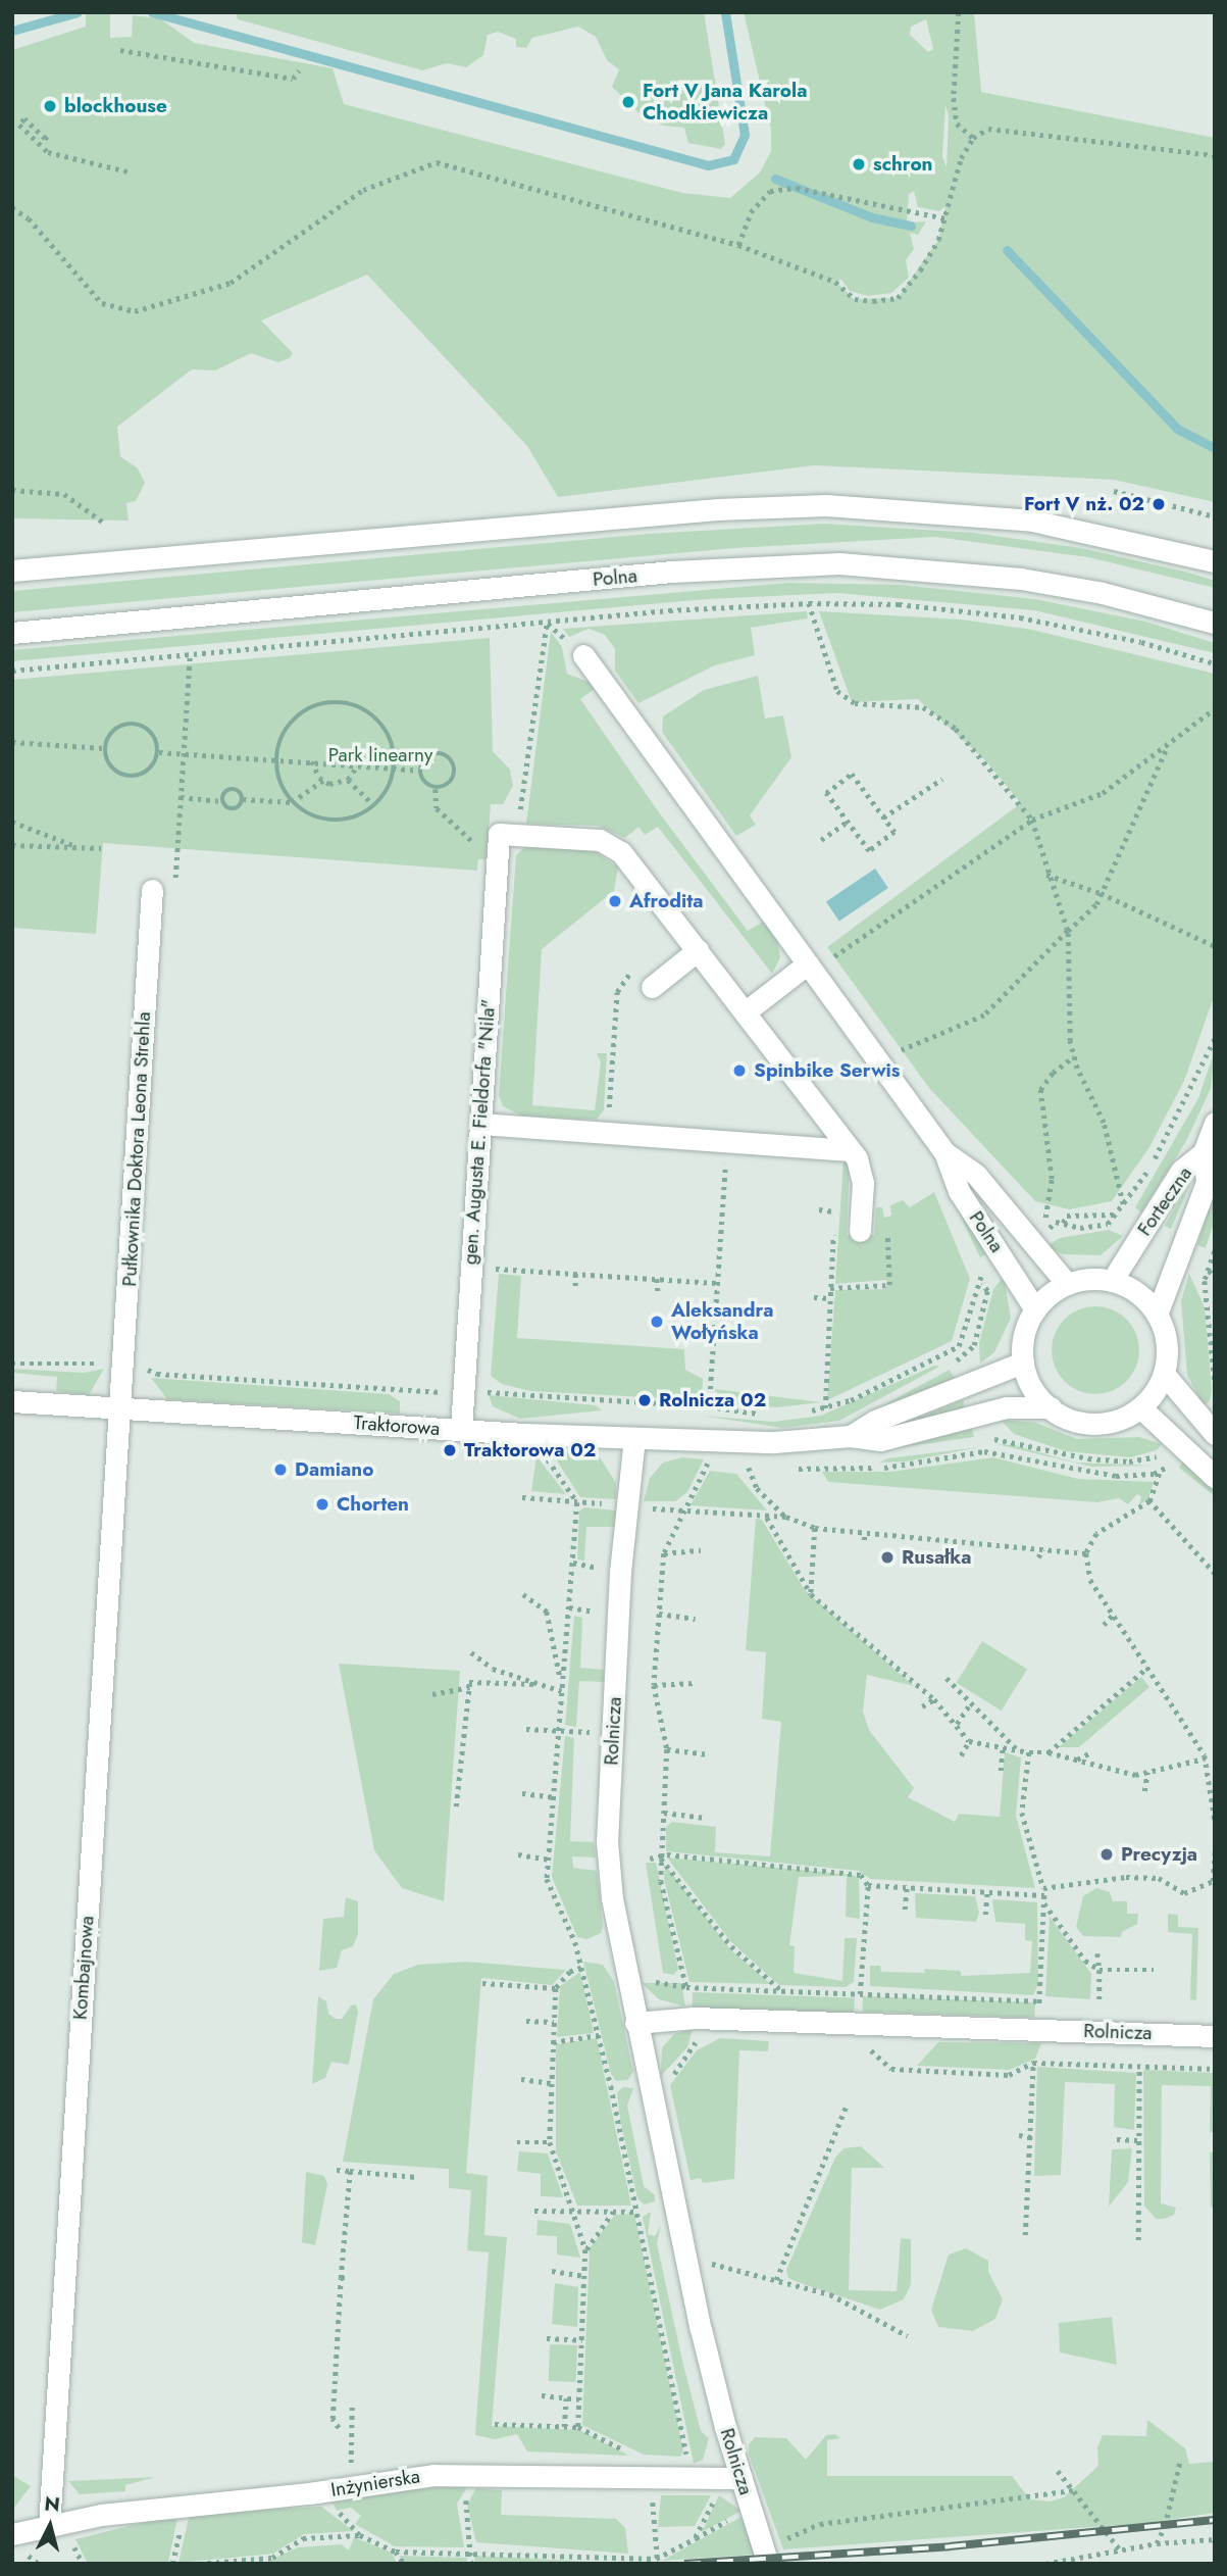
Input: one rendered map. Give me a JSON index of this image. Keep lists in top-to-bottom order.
{
  "streets": {
    "street": [
      "Polna",
      "gen. Augusta E. Fieldorfa \"Nila\"",
      "Pułkownika Doktora Leona Strehla",
      "Forteczna",
      "Traktorowa",
      "Rolnicza",
      "Kombajnowa",
      "Inżynierska"
    ]
  },
  "crossings": [
    ["Polna", "Forteczna"],
    ["Polna", "Traktorowa"],
    ["gen. Augusta E. Fieldorfa \"Nila\"", "Traktorowa"],
    ["Pułkownika Doktora Leona Strehla", "Traktorowa"],
    ["Pułkownika Doktora Leona Strehla", "Kombajnowa"],
    ["Forteczna", "Traktorowa"],
    ["Traktorowa", "Rolnicza"],
    ["Traktorowa", "Kombajnowa"],
    ["Rolnicza", "Inżynierska"],
    ["Kombajnowa", "Inżynierska"]
  ],
  "parks": ["Park linearny"],
  "places": [
    "Fort V Jana Karola Chodkiewicza",
    "blockhouse",
    "schron",
    "Fort V nż. 02",
    "Afrodita",
    "Spinbike Serwis",
    "Aleksandra Wołyńska",
    "Rolnicza 02",
    "Traktorowa 02",
    "Damiano",
    "Chorten",
    "Rusałka",
    "Precyzja"
  ],
  "north": "top"
}
